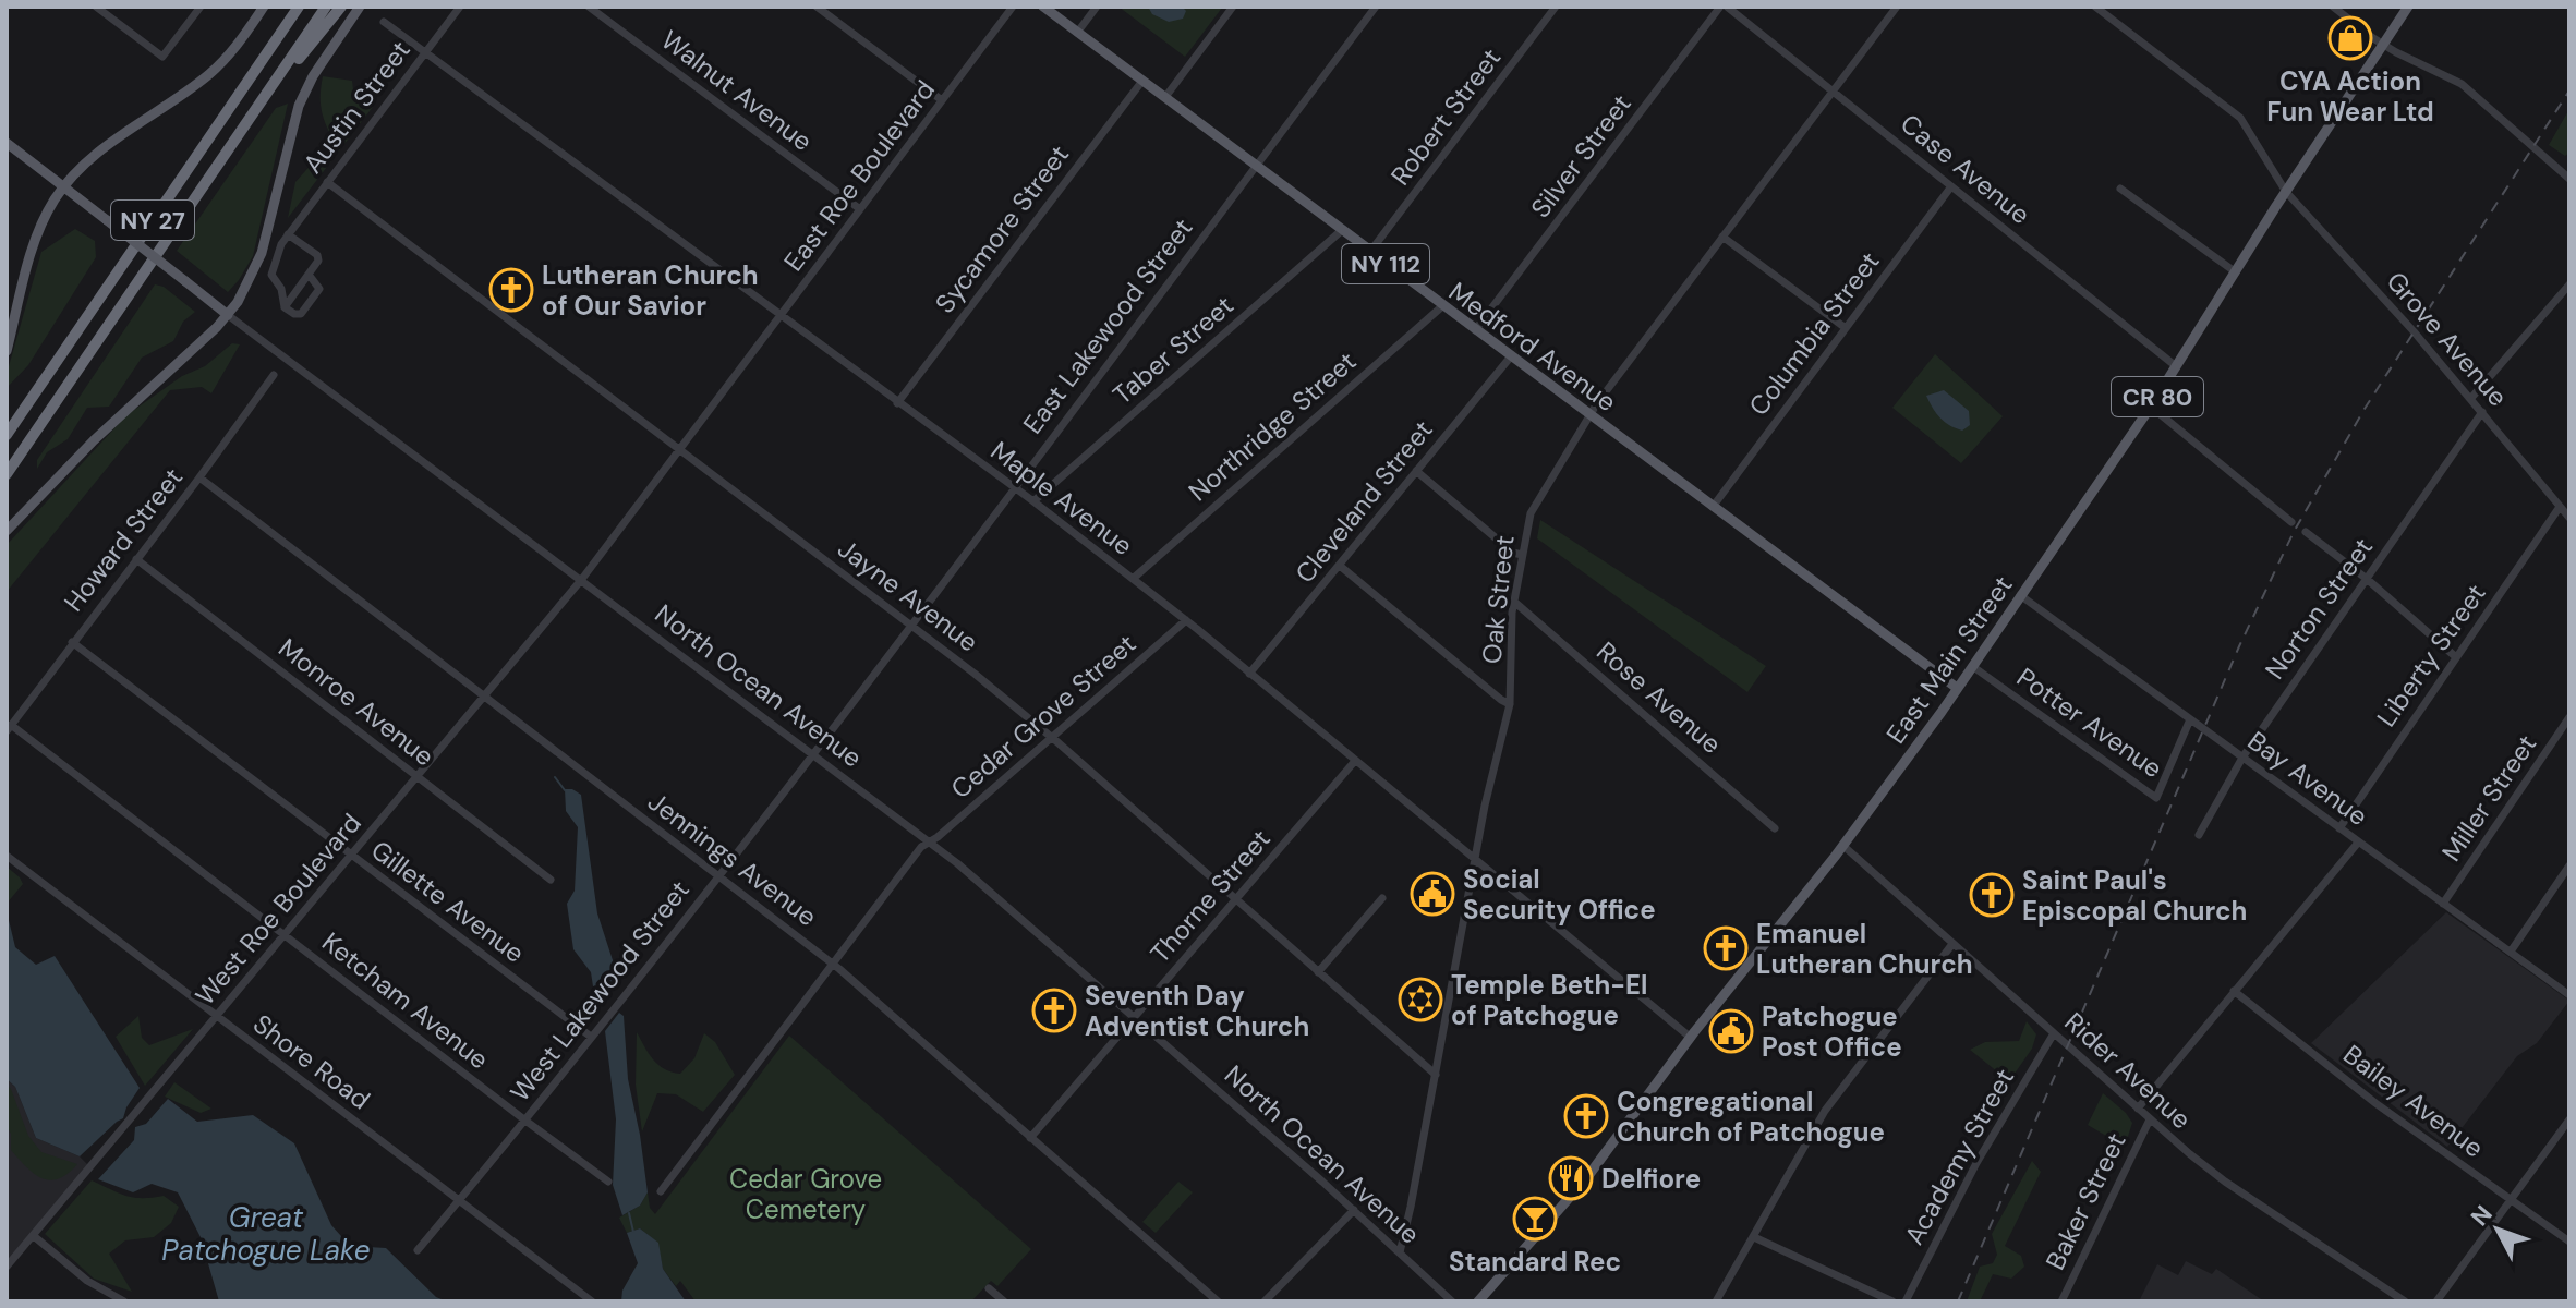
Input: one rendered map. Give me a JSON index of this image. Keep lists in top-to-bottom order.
{
  "streets": {
    "highway": ["NY 27"],
    "main road": [
      "NY 112",
      "Medford Avenue",
      "CR 80",
      "East Main Street",
      "North Ocean Avenue"
    ],
    "street": [
      "Walnut Avenue",
      "Austin Street",
      "Robert Street",
      "Silver Street",
      "Case Avenue",
      "East Roe Boulevard",
      "Sycamore Street",
      "East Lakewood Street",
      "Columbia Street",
      "Grove Avenue",
      "Taber Street",
      "Northridge Street",
      "Maple Avenue",
      "Cleveland Street",
      "Howard Street",
      "Jayne Avenue",
      "Oak Street",
      "Norton Street",
      "Liberty Street",
      "Rose Avenue",
      "Monroe Avenue",
      "Cedar Grove Street",
      "Potter Avenue",
      "Bay Avenue",
      "Miller Street",
      "Jennings Avenue",
      "Thorne Street",
      "Gillette Avenue",
      "West Roe Boulevard",
      "West Lakewood Street",
      "Ketcham Avenue",
      "Shore Road",
      "Rider Avenue",
      "Bailey Avenue",
      "Academy Street",
      "Baker Street"
    ]
  },
  "crossings": [
    ["Walnut Avenue", "East Roe Boulevard"],
    ["Austin Street", "Maple Avenue"],
    ["Austin Street", "Jayne Avenue"],
    ["Robert Street", "Medford Avenue"],
    ["Silver Street", "Medford Avenue"],
    ["Case Avenue", "Columbia Street"],
    ["Case Avenue", "Oak Street"],
    ["Case Avenue", "East Main Street"],
    ["East Roe Boulevard", "Maple Avenue"],
    ["East Roe Boulevard", "Jayne Avenue"],
    ["East Roe Boulevard", "North Ocean Avenue"],
    ["East Roe Boulevard", "West Roe Boulevard"],
    ["Sycamore Street", "Medford Avenue"],
    ["Sycamore Street", "Maple Avenue"],
    ["East Lakewood Street", "Medford Avenue"],
    ["East Lakewood Street", "Maple Avenue"],
    ["East Lakewood Street", "Jayne Avenue"],
    ["East Lakewood Street", "North Ocean Avenue"],
    ["East Lakewood Street", "West Lakewood Street"],
    ["Columbia Street", "Medford Avenue"],
    ["Grove Avenue", "Norton Street"],
    ["Grove Avenue", "Liberty Street"],
    ["Grove Avenue", "East Main Street"],
    ["Medford Avenue", "Taber Street"],
    ["Medford Avenue", "Northridge Street"],
    ["Medford Avenue", "Cleveland Street"],
    ["Medford Avenue", "Oak Street"],
    ["Medford Avenue", "East Main Street"],
    ["Taber Street", "Maple Avenue"],
    ["Northridge Street", "Maple Avenue"],
    ["Maple Avenue", "Cleveland Street"],
    ["Maple Avenue", "Oak Street"],
    ["Maple Avenue", "East Main Street"],
    ["Maple Avenue", "Cedar Grove Street"],
    ["Maple Avenue", "Thorne Street"],
    ["Howard Street", "Monroe Avenue"],
    ["Howard Street", "Jennings Avenue"],
    ["Howard Street", "Gillette Avenue"],
    ["Howard Street", "Ketcham Avenue"],
    ["Jayne Avenue", "Oak Street"],
    ["Jayne Avenue", "Cedar Grove Street"],
    ["Jayne Avenue", "Thorne Street"],
    ["Oak Street", "North Ocean Avenue"],
    ["Oak Street", "Rose Avenue"],
    ["Norton Street", "Bay Avenue"],
    ["Liberty Street", "Bay Avenue"],
    ["East Main Street", "Potter Avenue"],
    ["East Main Street", "Bay Avenue"],
    ["East Main Street", "Rider Avenue"],
    ["North Ocean Avenue", "Cedar Grove Street"],
    ["North Ocean Avenue", "Thorne Street"],
    ["North Ocean Avenue", "West Roe Boulevard"],
    ["North Ocean Avenue", "West Lakewood Street"],
    ["Monroe Avenue", "West Roe Boulevard"],
    ["Cedar Grove Street", "Jennings Avenue"],
    ["Potter Avenue", "Bay Avenue"],
    ["Bay Avenue", "Miller Street"],
    ["Jennings Avenue", "Thorne Street"],
    ["Jennings Avenue", "West Roe Boulevard"],
    ["Jennings Avenue", "West Lakewood Street"],
    ["Gillette Avenue", "West Roe Boulevard"],
    ["Gillette Avenue", "West Lakewood Street"],
    ["West Roe Boulevard", "Ketcham Avenue"],
    ["West Roe Boulevard", "Shore Road"],
    ["West Lakewood Street", "Ketcham Avenue"],
    ["West Lakewood Street", "Shore Road"],
    ["Rider Avenue", "Academy Street"],
    ["Rider Avenue", "Baker Street"]
  ],
  "water": ["Great Patchogue Lake"],
  "parks": ["Cedar Grove Cemetery"],
  "places": {
    "shop": ["CYA Action Fun Wear Ltd"],
    "church": [
      "Lutheran Church of Our Savior",
      "Saint Paul's Episcopal Church",
      "Emanuel Lutheran Church",
      "Seventh Day Adventist Church",
      "Congregational Church of Patchogue"
    ],
    "public building": ["Social Security Office", "Patchogue Post Office"],
    "synagogue": ["Temple Beth-El of Patchogue"],
    "restaurant": ["Delfiore"],
    "bar": ["Standard Rec"]
  },
  "north": "top left"
}
